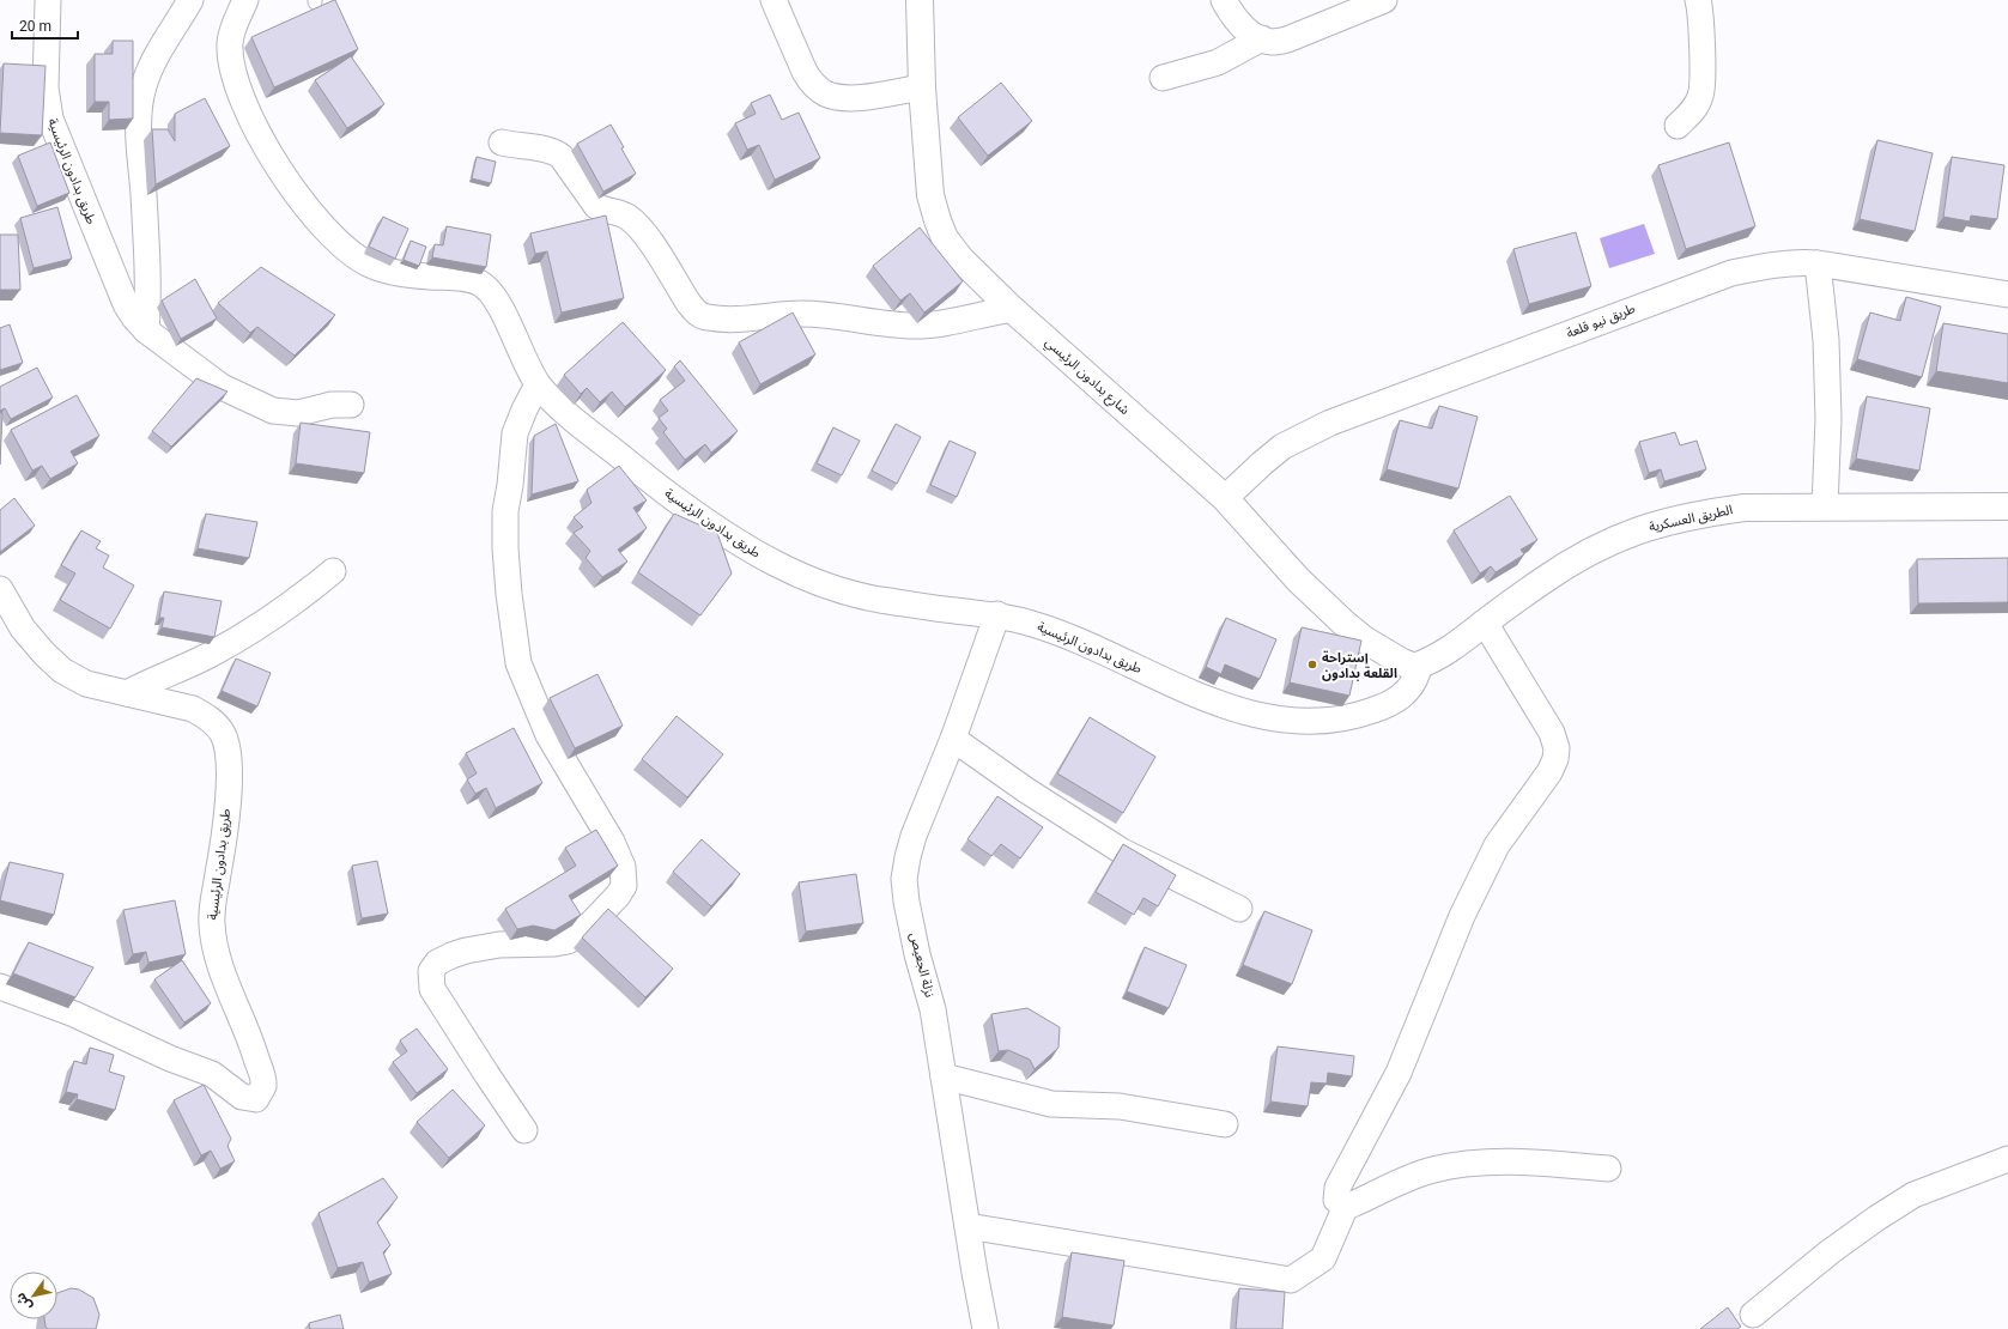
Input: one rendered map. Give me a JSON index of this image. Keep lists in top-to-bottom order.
{
  "streets": {
    "main road": ["شارع بدادون الرئيسي", "الطريق العسكرية"],
    "street": ["طريق بدادون الرئيسية", "طريق نيو قلعة", "نزلة الجعيص"]
  },
  "crossings": [
    ["طريق بدادون الرئيسية", "شارع بدادون الرئيسي"],
    ["طريق بدادون الرئيسية", "الطريق العسكرية"],
    ["طريق بدادون الرئيسية", "نزلة الجعيص"],
    ["طريق نيو قلعة", "شارع بدادون الرئيسي"],
    ["شارع بدادون الرئيسي", "الطريق العسكرية"]
  ],
  "places": ["إستراحة القلعة بدادون"],
  "scale_bar": "20 m",
  "north": "bottom left"
}
